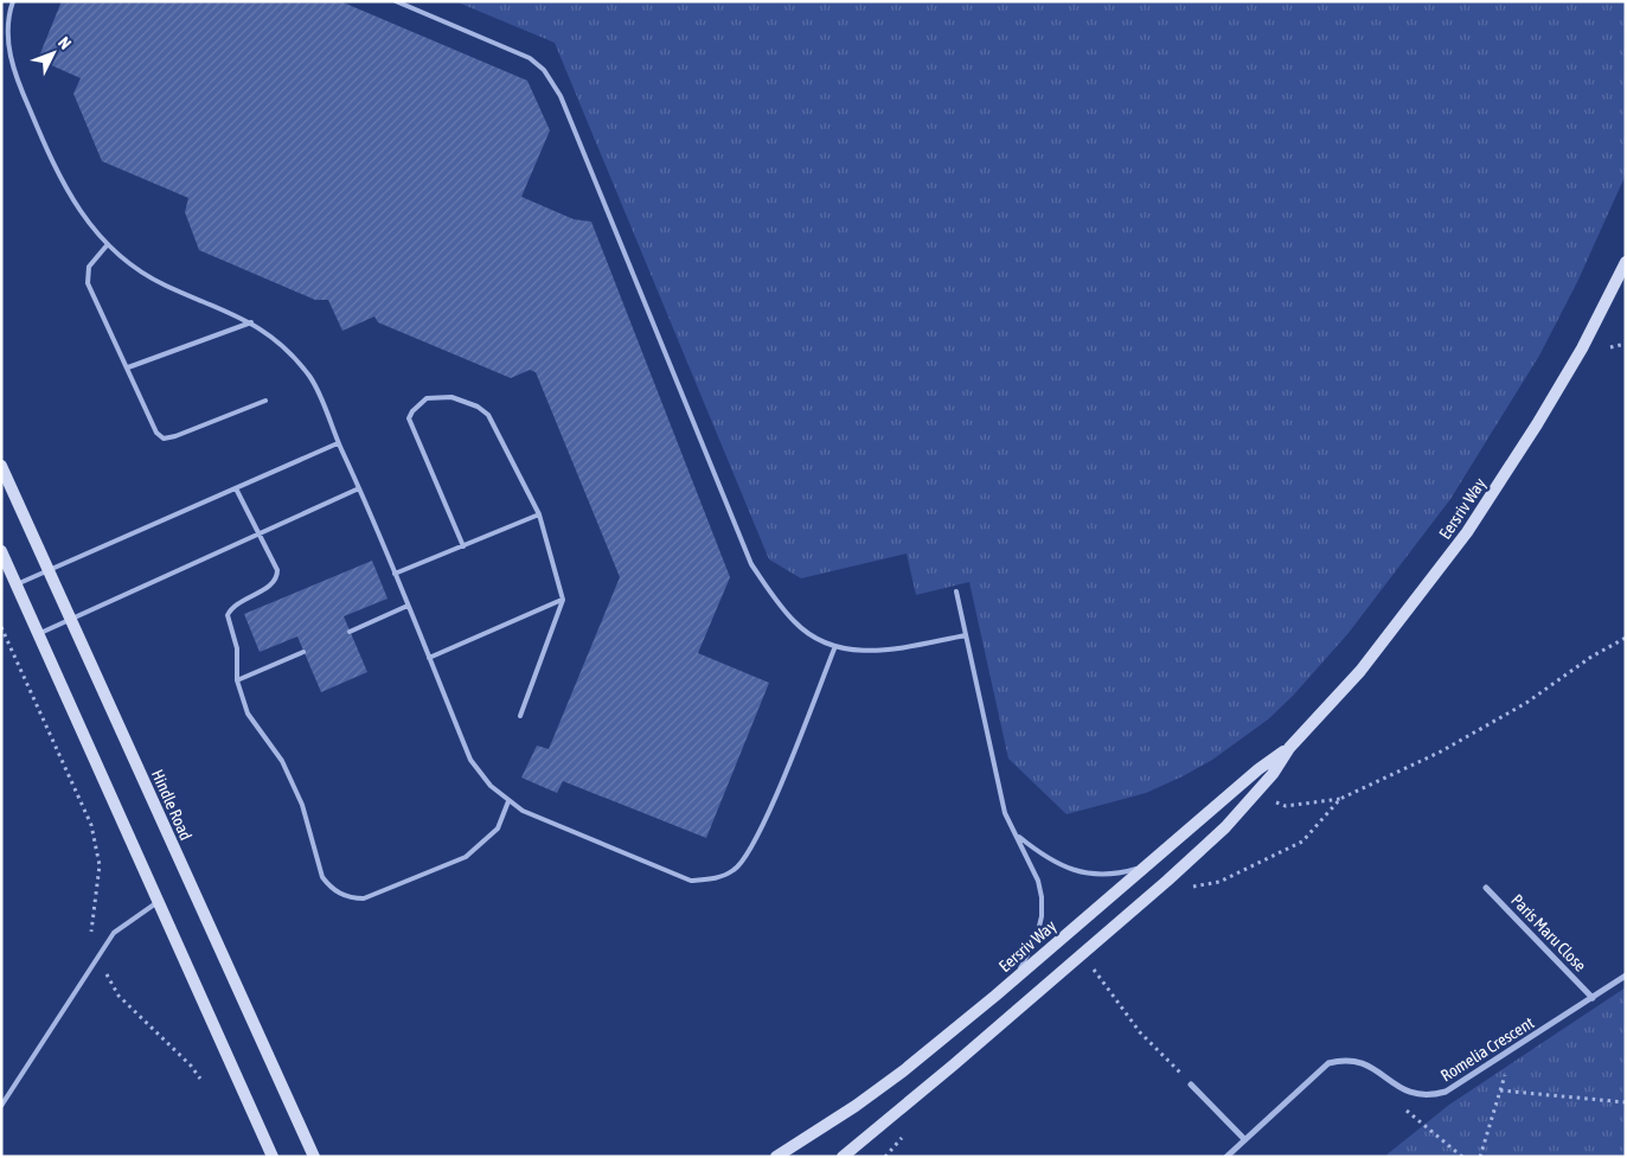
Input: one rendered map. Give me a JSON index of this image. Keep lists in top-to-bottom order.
{
  "streets": {
    "main road": ["Eersriv Way", "Hindle Road"],
    "street": ["Paris Maru Close", "Romelia Crescent"]
  },
  "crossings": [
    ["Paris Maru Close", "Romelia Crescent"]
  ],
  "north": "top right"
}
